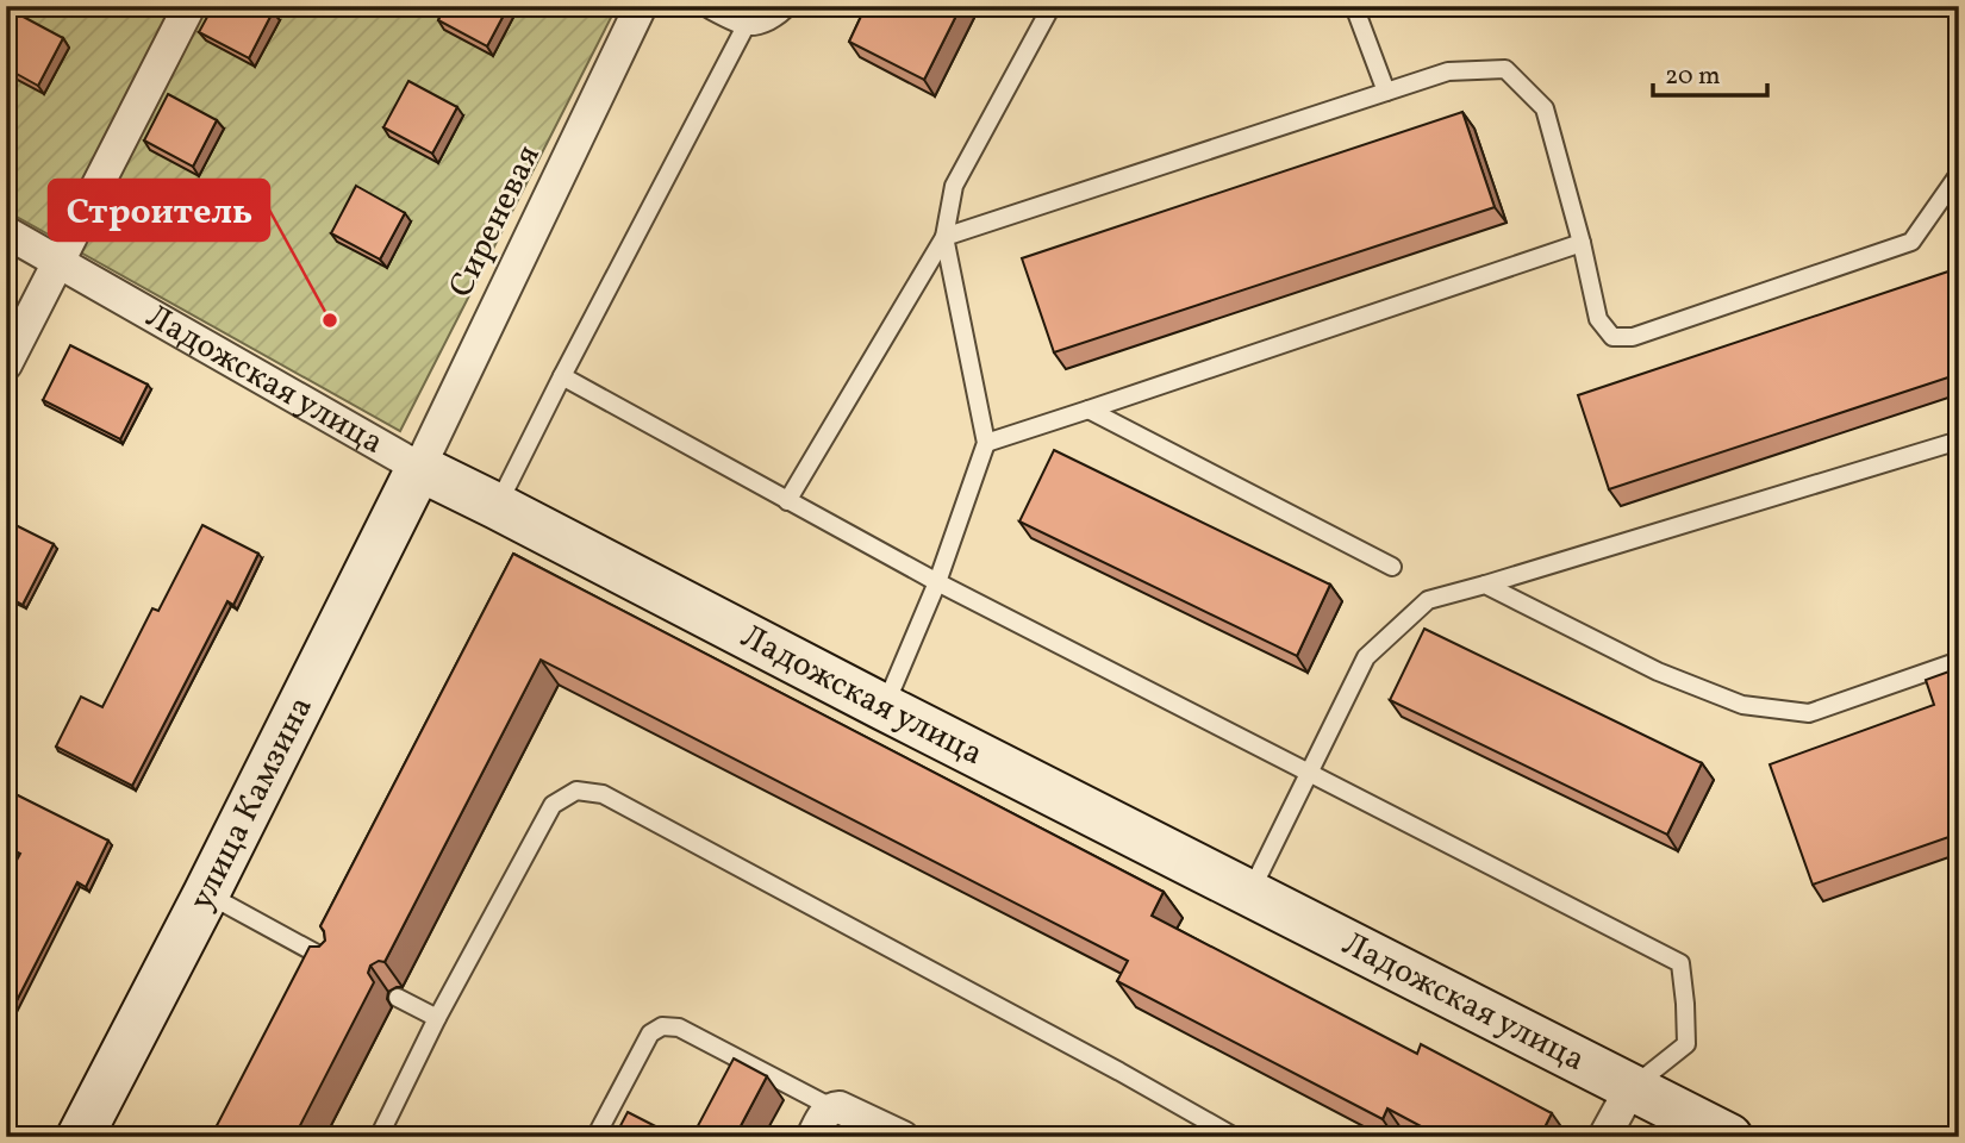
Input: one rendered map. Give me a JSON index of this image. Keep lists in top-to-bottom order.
{
  "streets": {
    "main road": ["Ладожская улица", "улица Камзина"],
    "street": ["Сиреневая"]
  },
  "crossings": [
    ["Сиреневая", "Ладожская улица"],
    ["Сиреневая", "улица Камзина"],
    ["Ладожская улица", "улица Камзина"]
  ],
  "places": ["Строитель"],
  "scale_bar": "20 m"
}
